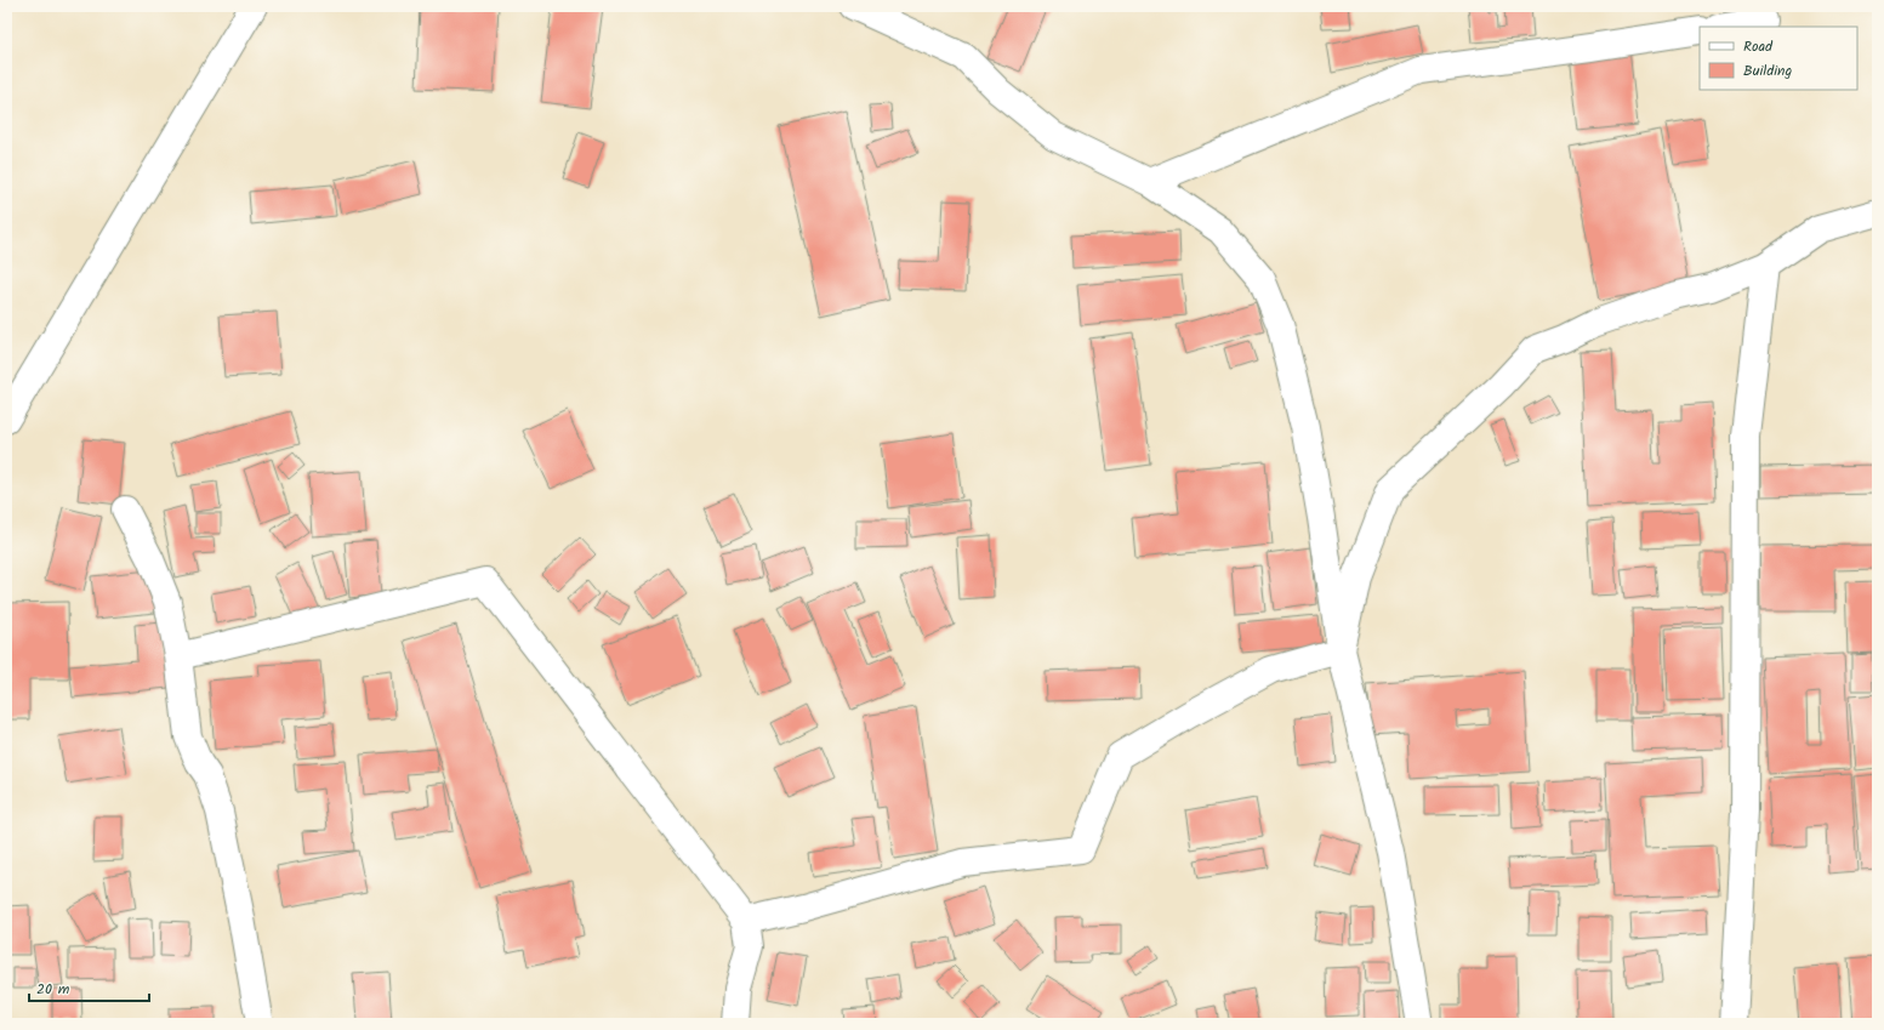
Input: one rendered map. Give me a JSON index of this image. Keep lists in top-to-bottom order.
{
  "legend": ["Road", "Building"],
  "scale_bar": "20 m"
}
